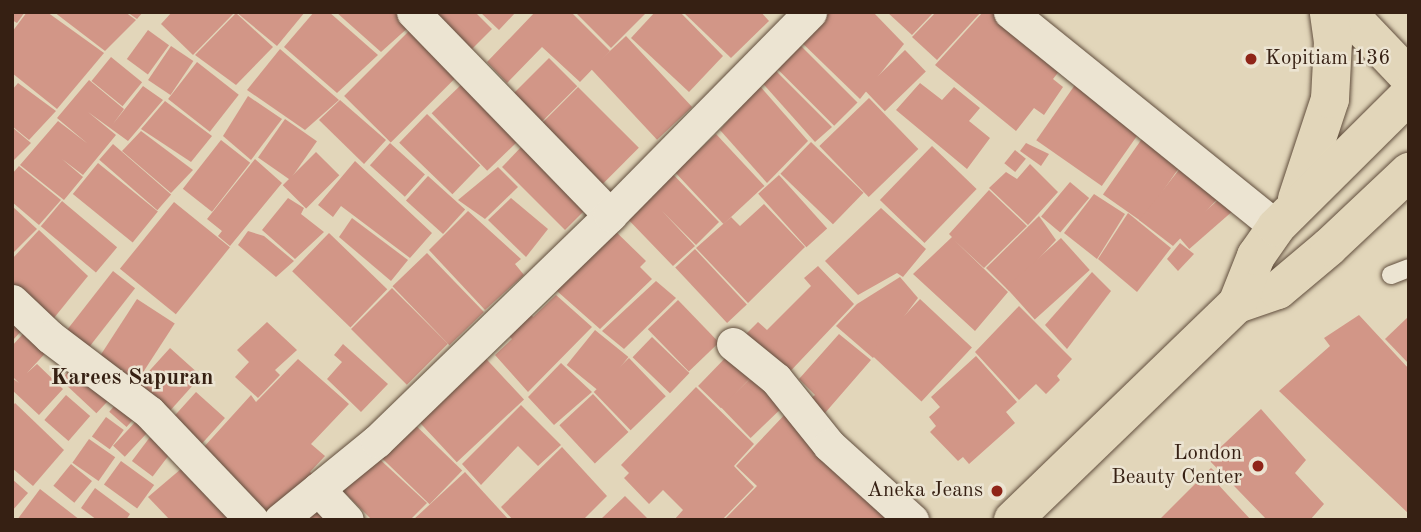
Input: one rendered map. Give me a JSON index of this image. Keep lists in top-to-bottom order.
{
  "districts": ["Karees Sapuran"],
  "places": ["Kopitiam 136", "London Beauty Center", "Aneka Jeans"]
}
